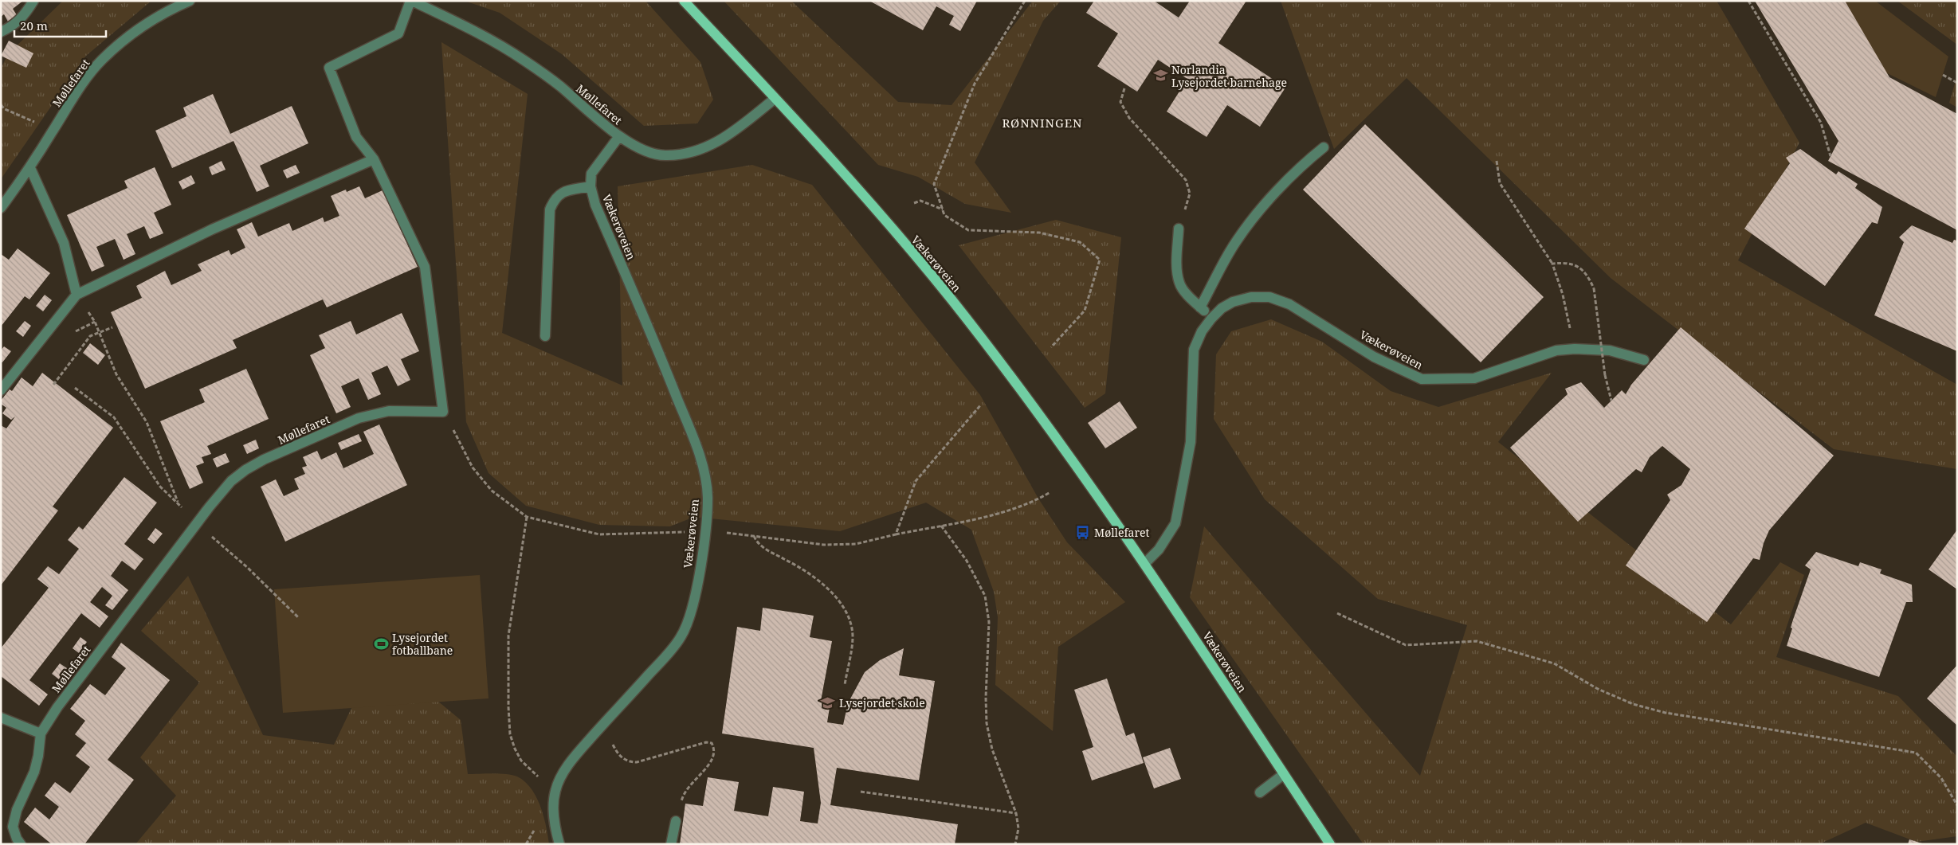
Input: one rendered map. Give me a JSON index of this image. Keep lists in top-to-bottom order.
{
  "streets": {
    "main road": ["Vækerøveien"],
    "street": ["Møllefaret"]
  },
  "crossings": [
    ["Møllefaret", "Vækerøveien"]
  ],
  "districts": ["RØNNINGEN"],
  "places": {
    "school or university": ["Norlandia Lysejordet barnehage", "Lysejordet skole"],
    "bus stop": ["Møllefaret"],
    "sports": ["Lysejordet fotballbane"]
  },
  "scale_bar": "20 m"
}
